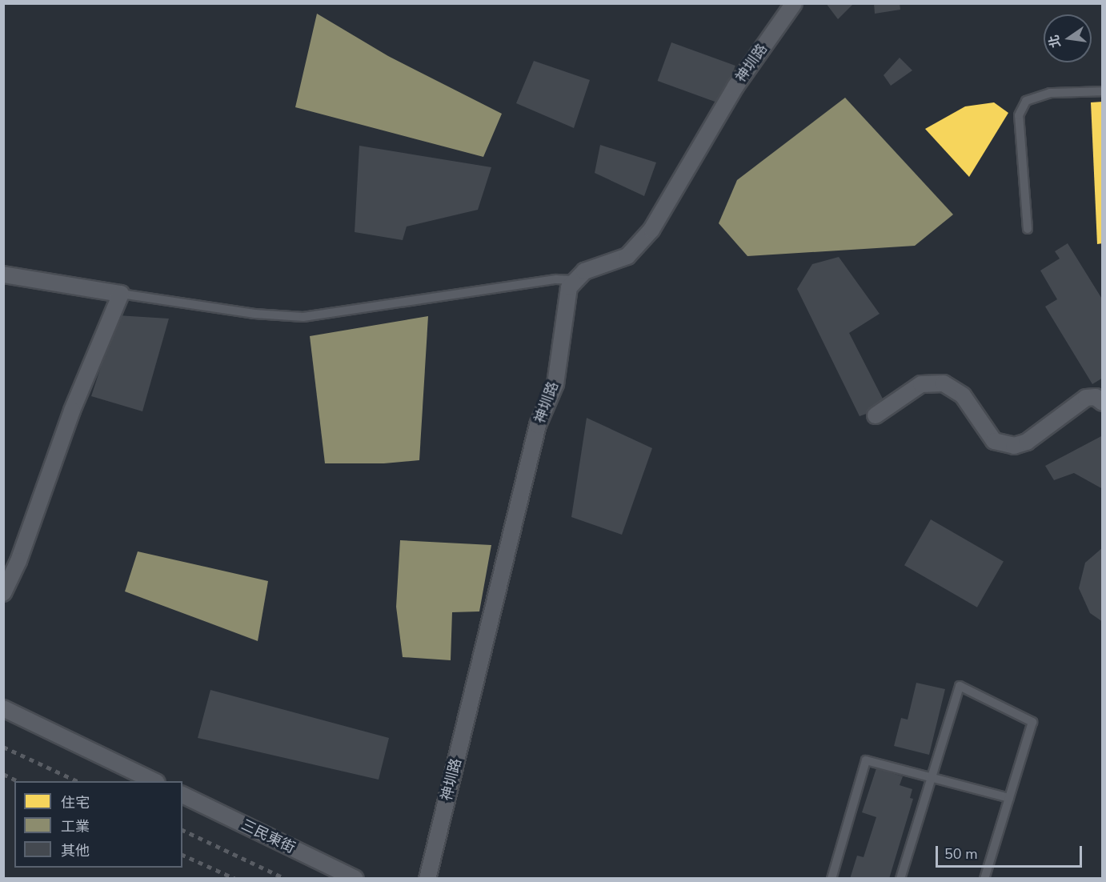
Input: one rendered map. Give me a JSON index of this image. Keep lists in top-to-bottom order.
{
  "streets": {
    "street": ["神圳路", "三民東街"]
  },
  "legend": ["住宅", "工業", "其他"],
  "scale_bar": "50 m",
  "north": "left"
}
